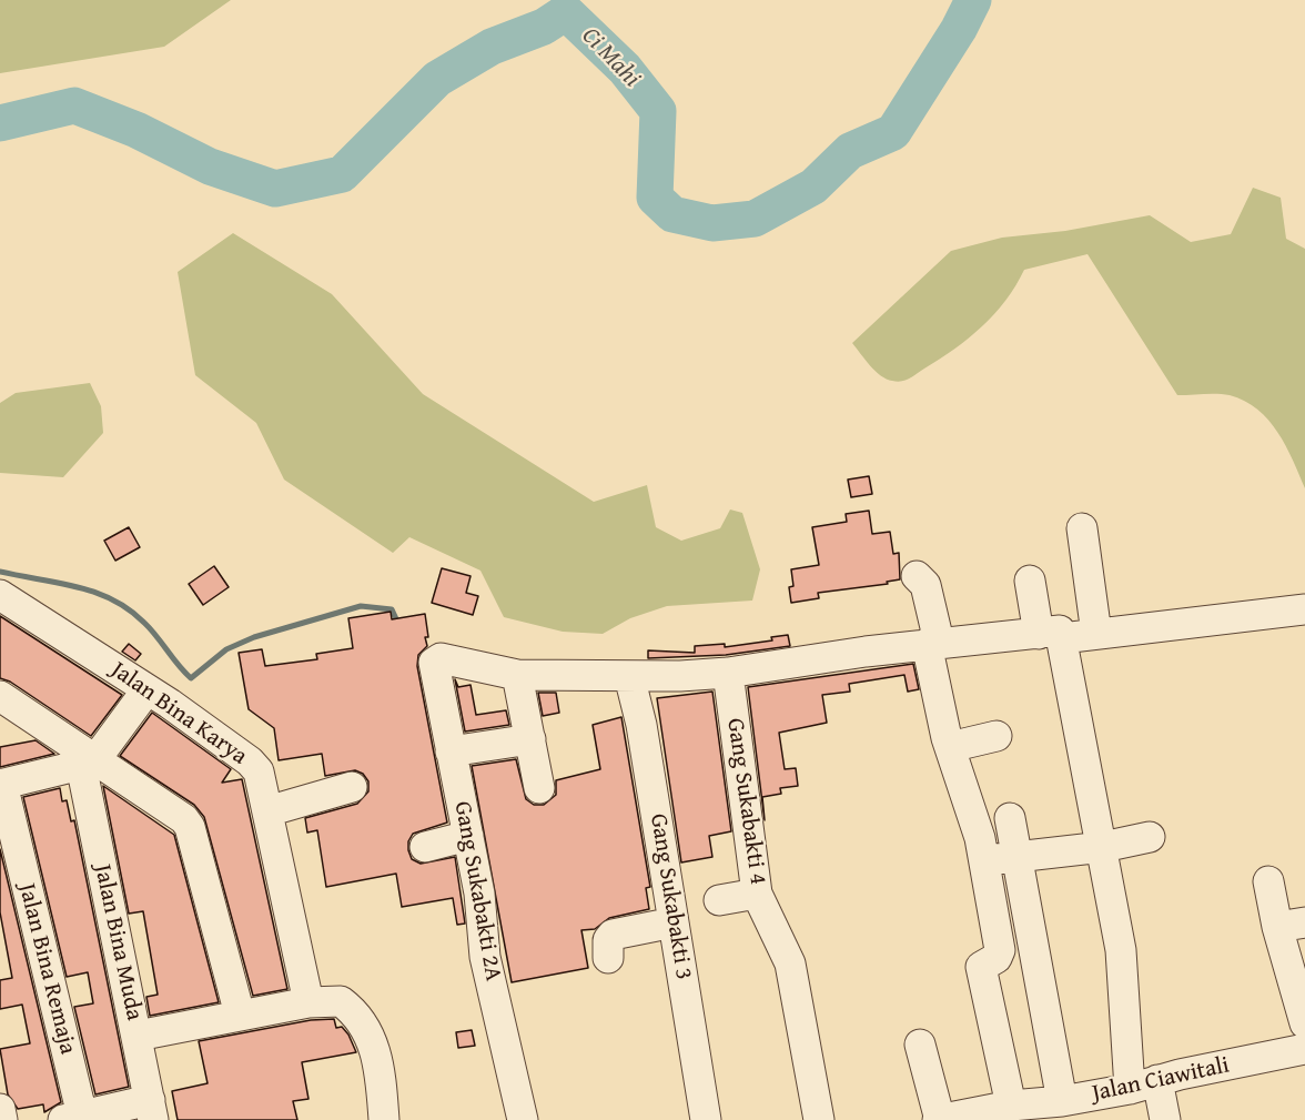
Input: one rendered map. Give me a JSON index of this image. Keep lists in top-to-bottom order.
{
  "streets": {
    "street": [
      "Jalan Bina Karya",
      "Gang Sukabakti 4",
      "Gang Sukabakti 2A",
      "Gang Sukabakti 3",
      "Jalan Bina Muda",
      "Jalan Bina Remaja",
      "Jalan Ciawitali"
    ]
  },
  "water": ["Ci Mahi"]
}
